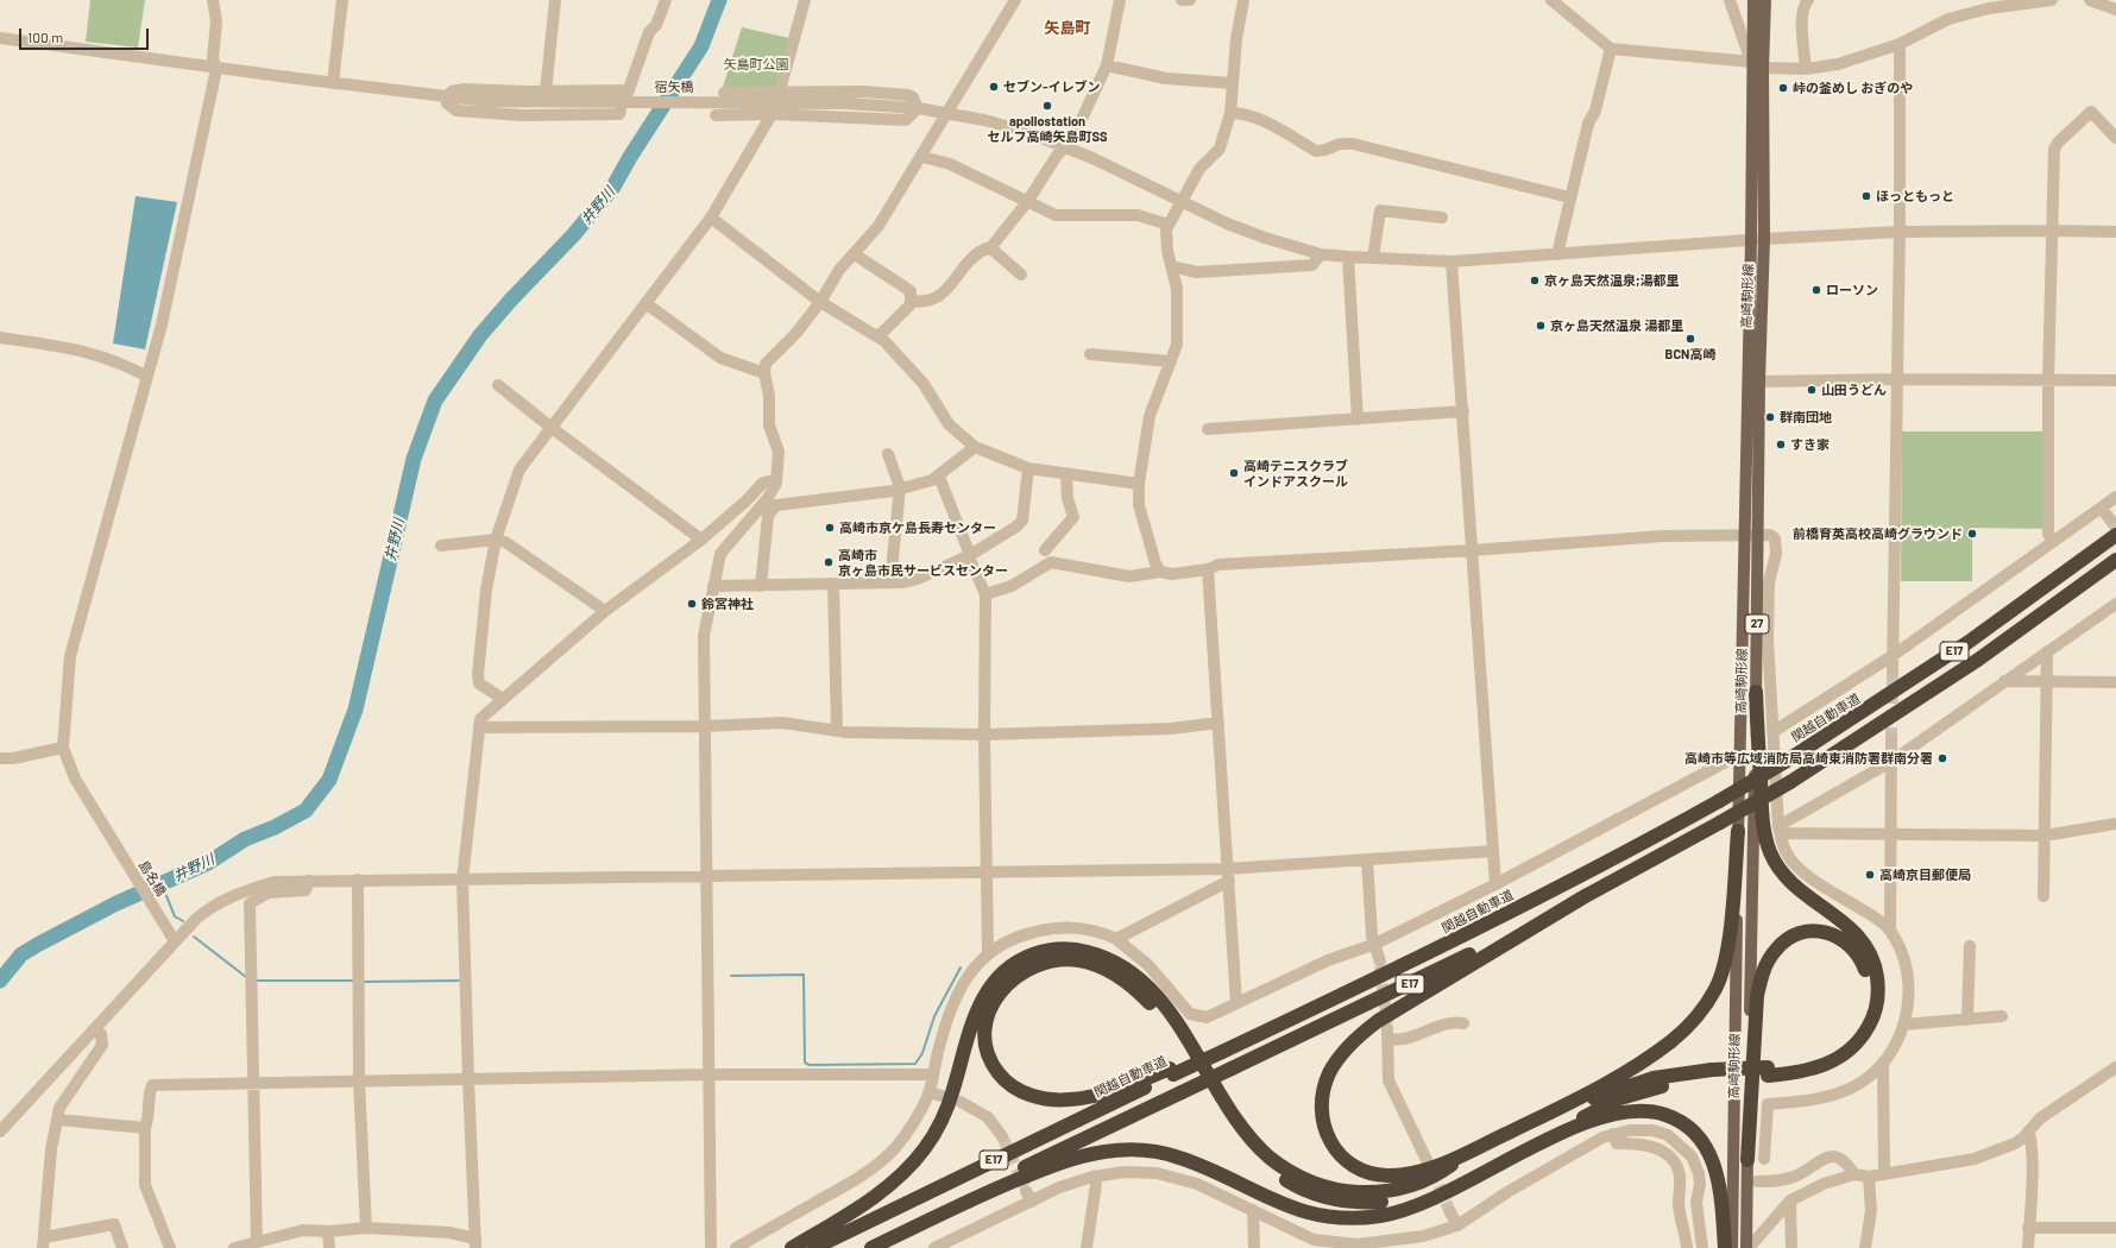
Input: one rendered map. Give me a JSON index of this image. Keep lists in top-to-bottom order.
{
  "streets": {
    "highway": ["E17", "関越自動車道"],
    "main road": ["高崎駒形線", "27"],
    "street": ["宿矢橋", "島名橋"]
  },
  "crossings": [
    ["宿矢橋", "高崎駒形線"]
  ],
  "districts": ["矢島町"],
  "water": ["井野川"],
  "parks": ["矢島町公園"],
  "places": [
    "セブン-イレブン",
    "峠の釜めし おぎのや",
    "apollostation セルフ高崎矢島町SS",
    "ほっともっと",
    "京ヶ島天然温泉;湯都里",
    "ローソン",
    "京ヶ島天然温泉 湯都里",
    "BCN高崎",
    "山田うどん",
    "群南団地",
    "すき家",
    "高崎テニスクラブ インドアスクール",
    "高崎市京ケ島長寿センター",
    "前橋育英高校高崎グラウンド",
    "高崎市 京ヶ島市民サービスセンター",
    "鈴宮神社",
    "高崎市等広域消防局高崎東消防署群南分署",
    "高崎京目郵便局"
  ],
  "scale_bar": "100 m"
}
